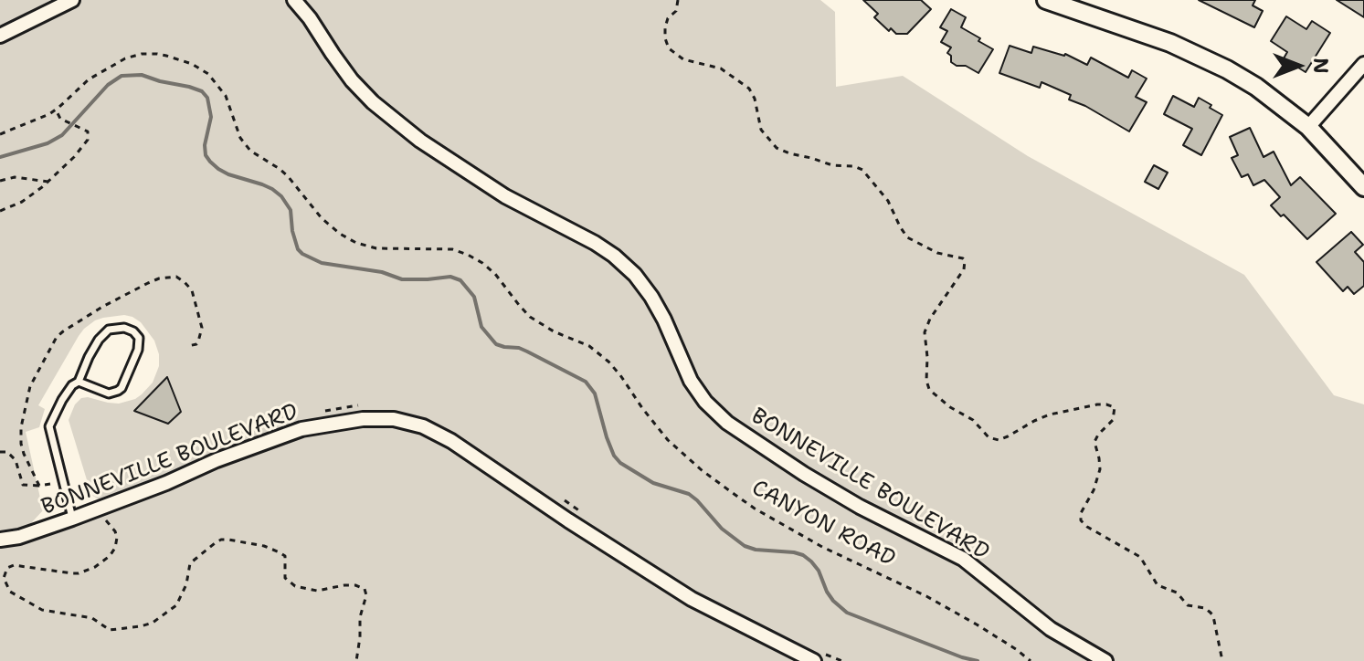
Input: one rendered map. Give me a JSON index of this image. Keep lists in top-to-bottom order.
{
  "streets": {
    "street": ["BONNEVILLE BOULEVARD"],
    "path": ["CANYON ROAD"]
  },
  "north": "right"
}
